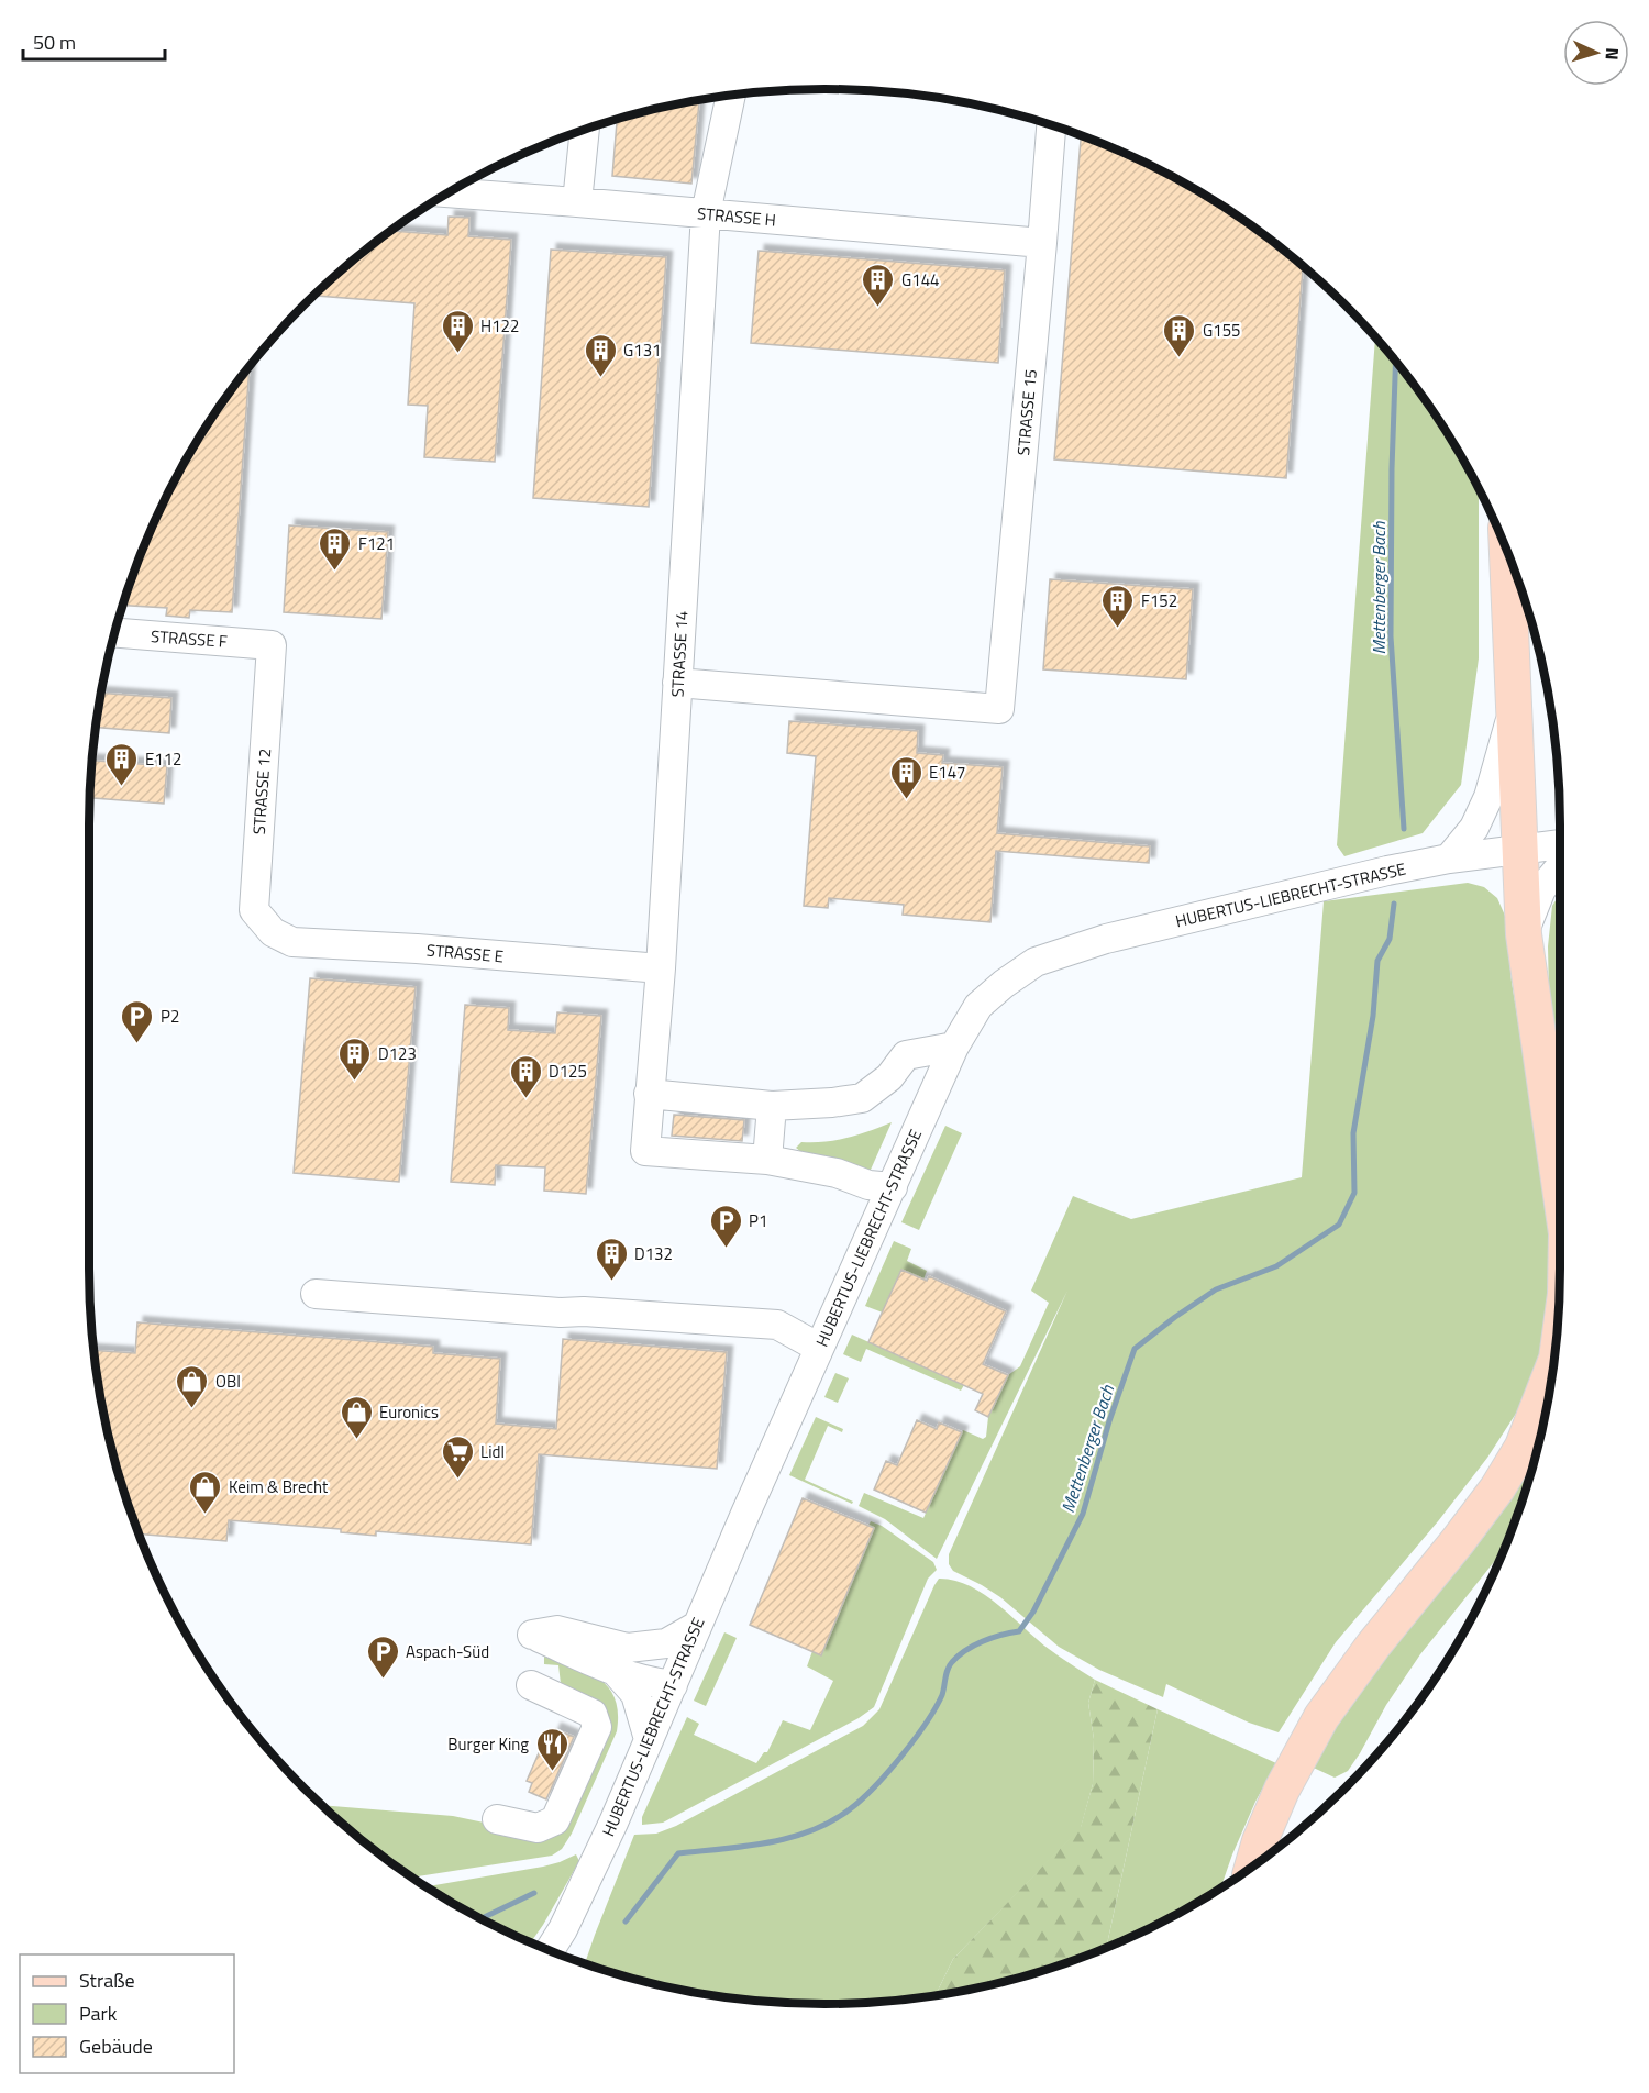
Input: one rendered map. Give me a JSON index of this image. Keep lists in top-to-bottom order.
{
  "streets": {
    "street": [
      "STRASSE H",
      "STRASSE 15",
      "STRASSE F",
      "STRASSE 14",
      "STRASSE 12",
      "HUBERTUS-LIEBRECHT-STRASSE",
      "STRASSE E"
    ]
  },
  "crossings": [
    ["STRASSE H", "STRASSE 15"],
    ["STRASSE H", "STRASSE 14"],
    ["STRASSE 15", "STRASSE 14"],
    ["STRASSE F", "STRASSE 12"],
    ["STRASSE 14", "STRASSE E"],
    ["STRASSE 12", "STRASSE E"]
  ],
  "water": ["Mettenberger Bach"],
  "places": {
    "building": [
      "G144",
      "H122",
      "G155",
      "G131",
      "F121",
      "F152",
      "E112",
      "E147",
      "D123",
      "D125",
      "D132"
    ],
    "parking": ["P2", "P1", "Aspach-Süd"],
    "shop": ["OBI", "Euronics", "Keim & Brecht"],
    "supermarket": ["Lidl"],
    "restaurant": ["Burger King"]
  },
  "legend": ["Straße", "Park", "Gebäude"],
  "scale_bar": "50 m",
  "north": "right"
}
